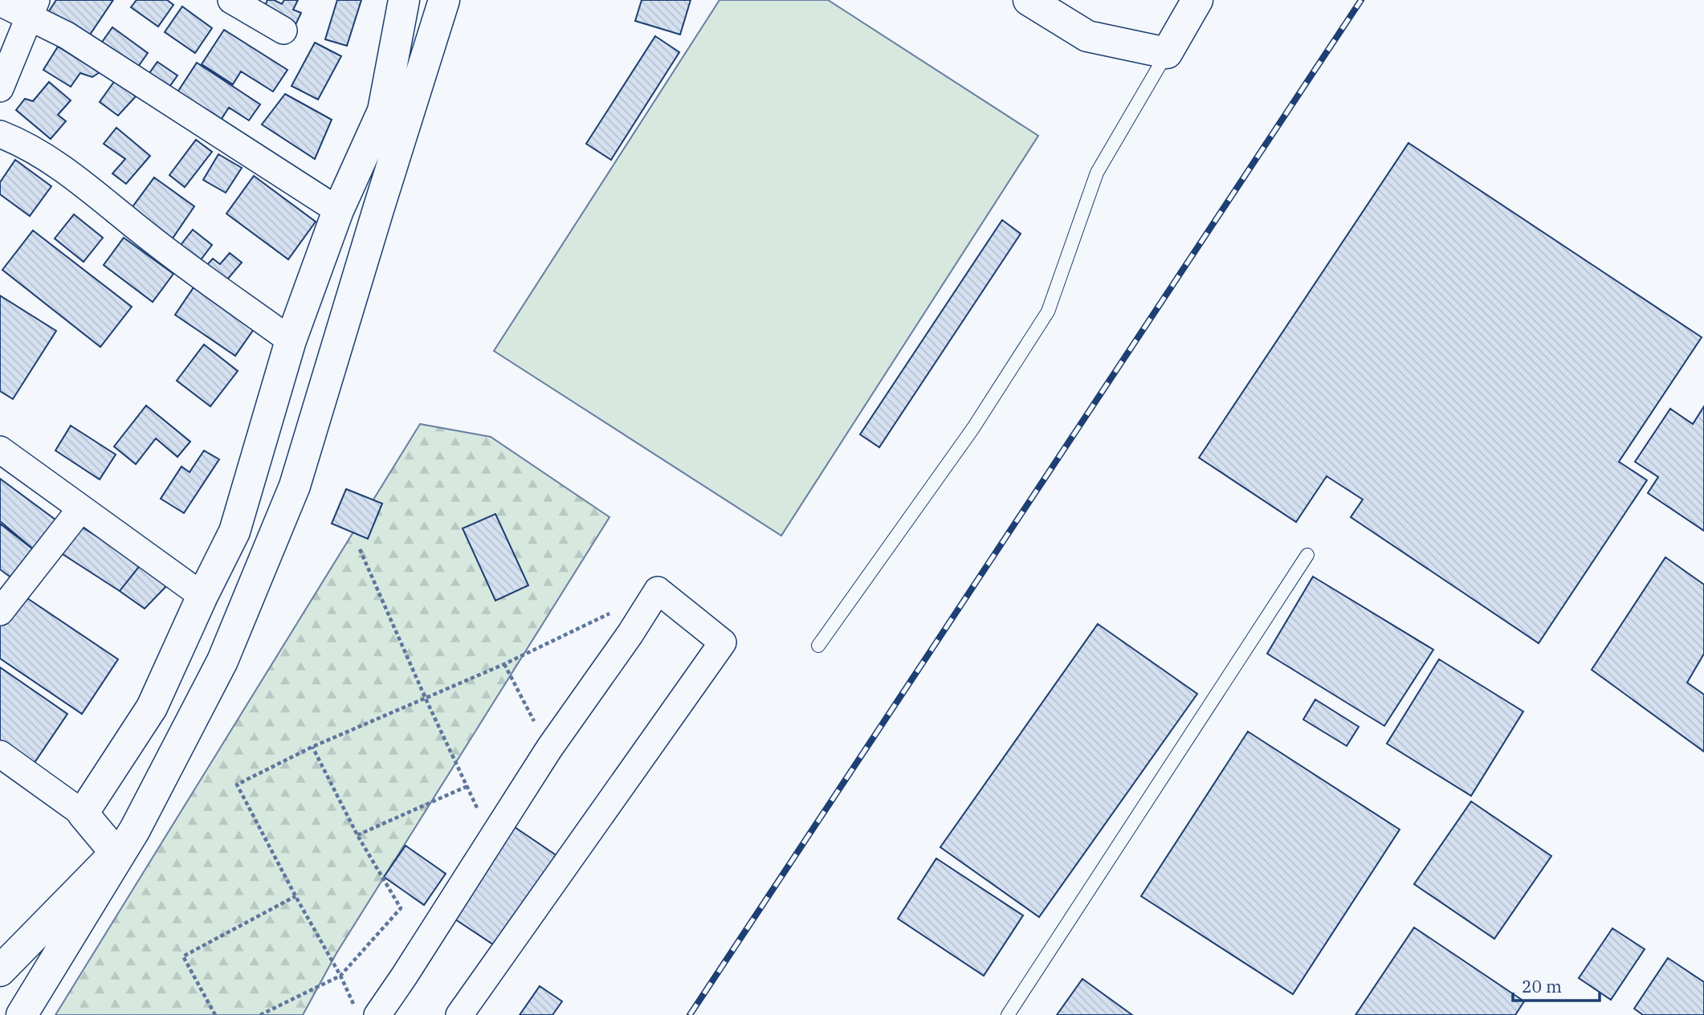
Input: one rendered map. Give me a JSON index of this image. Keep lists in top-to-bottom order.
{
  "scale_bar": "20 m"
}
